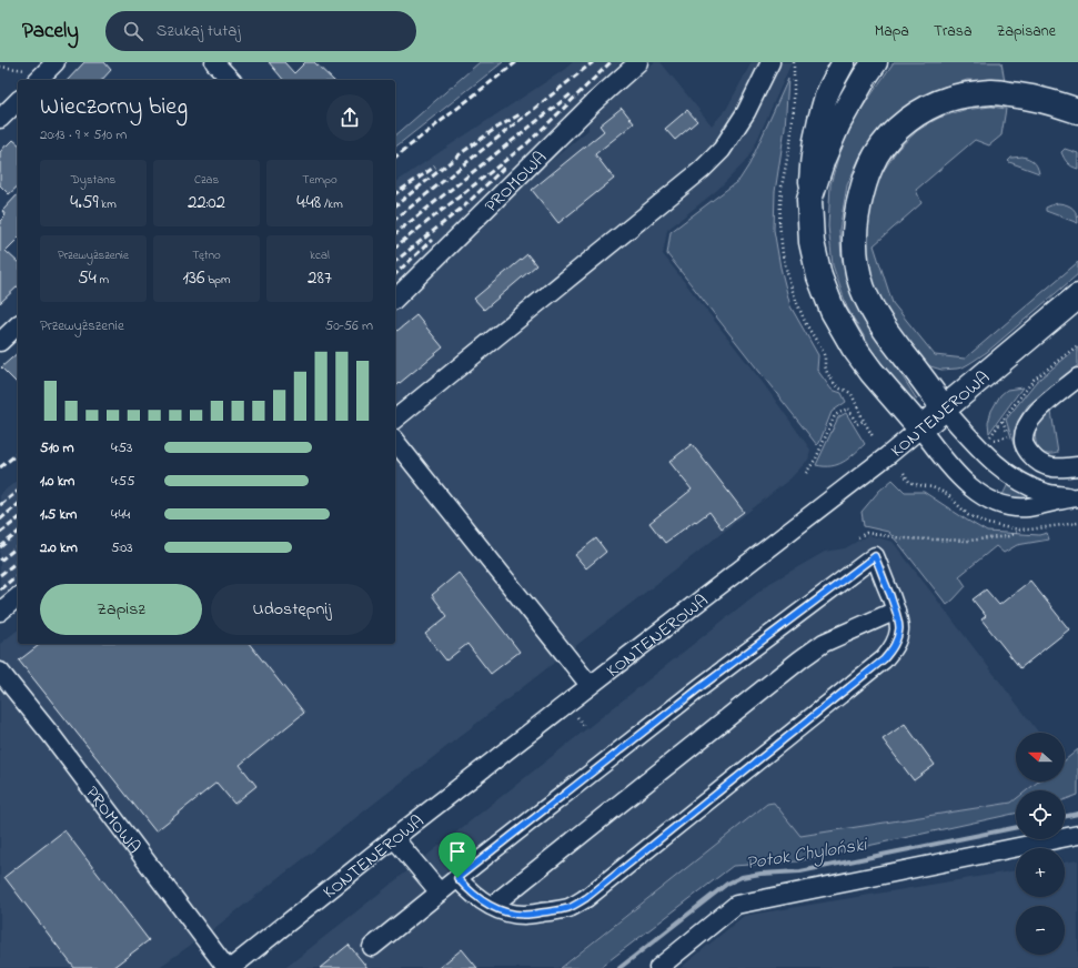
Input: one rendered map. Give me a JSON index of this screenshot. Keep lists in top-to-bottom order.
{
  "streets": {
    "highway": ["KONTENEROWA"],
    "street": ["PROMOWA"]
  },
  "water": ["Potok Chyloński"],
  "north": "left",
  "page": {
    "header": "Pacely",
    "search": "Szukaj tutaj",
    "nav": ["Mapa", "Trasa", "Zapisane"],
    "heading": ["Wieczorny bieg", "20:13 · 9 × 510 m"],
    "stats": [
      ["Dystans", "4.59 km"],
      ["Czas", "22:02"],
      ["Tempo", "4:48 /km"],
      ["Przewyższenie", "54 m"],
      ["Tętno", "136 bpm"],
      ["kcal", "287"]
    ],
    "chart": ["Przewyższenie", "50–56 m"],
    "list": [
      {
        "name": "510 m",
        "note": "4:53"
      },
      {
        "name": "1.0 km",
        "note": "4:55"
      },
      {
        "name": "1.5 km",
        "note": "4:44"
      },
      {
        "name": "2.0 km",
        "note": "5:03"
      }
    ],
    "buttons": ["Zapisz", "Udostępnij"],
    "map_buttons": ["+", "−"]
  }
}
